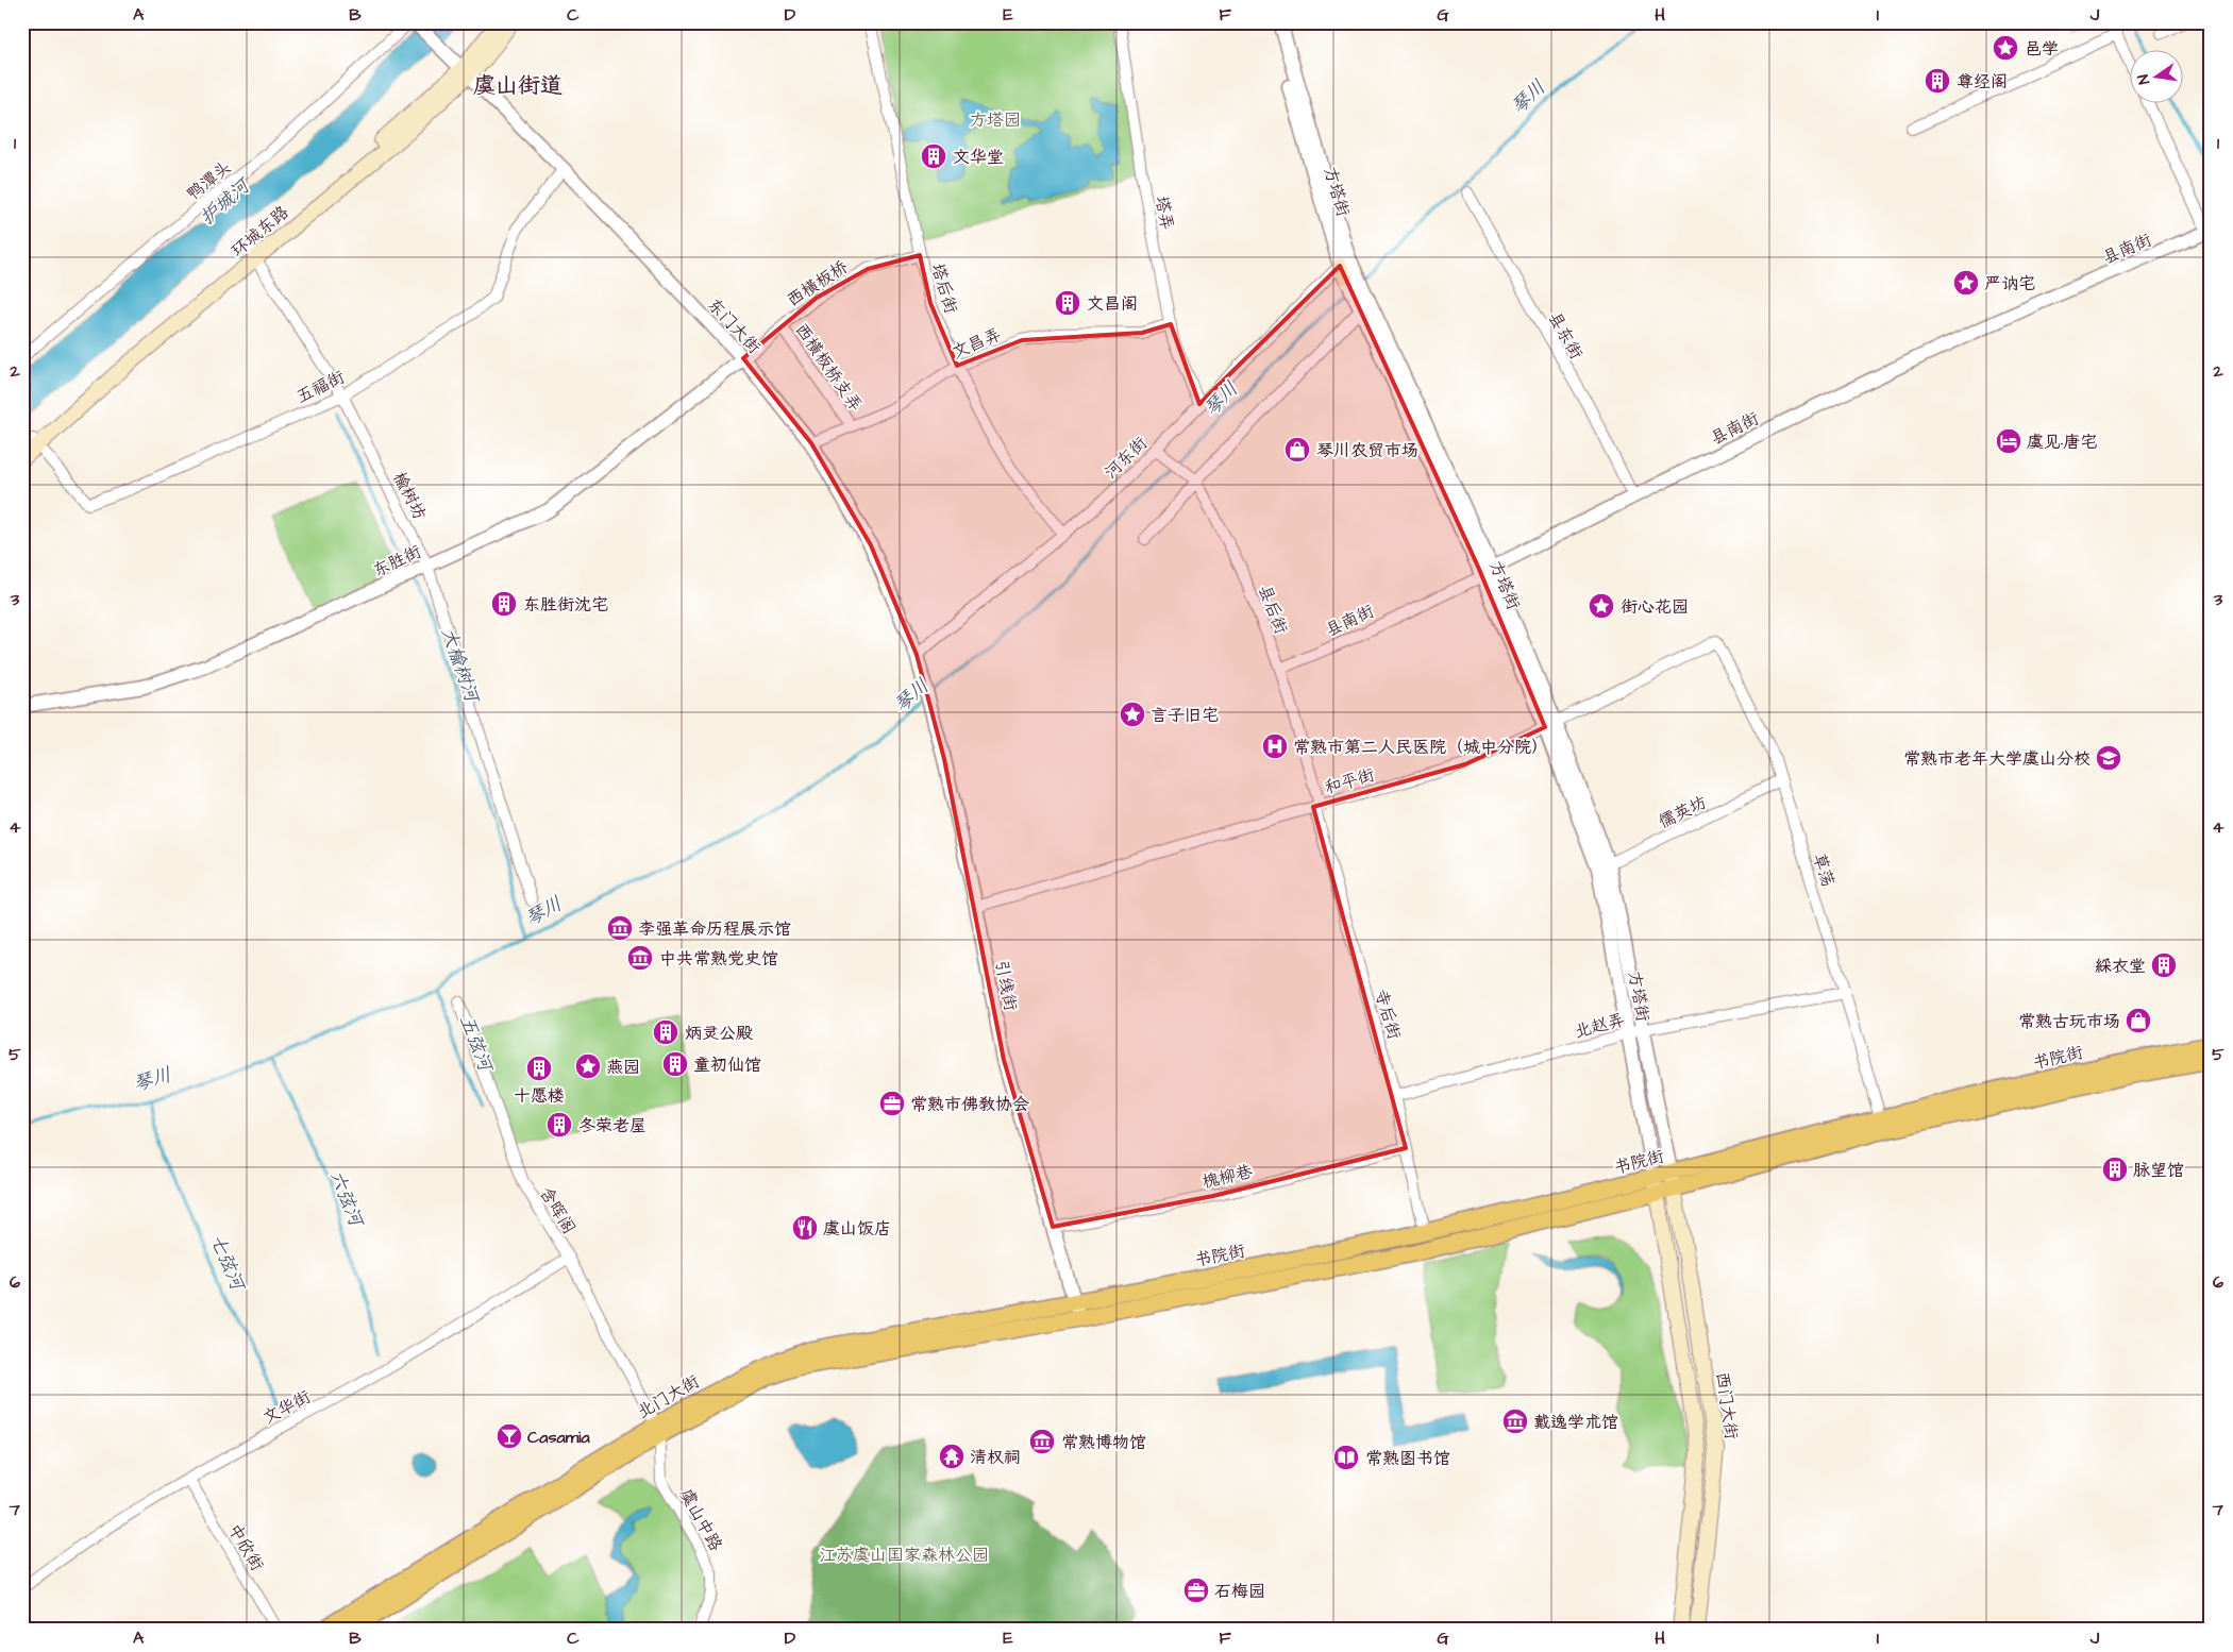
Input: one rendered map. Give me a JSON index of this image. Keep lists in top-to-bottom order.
{
  "streets": {
    "main road": [
      "环城东路",
      "书院街",
      "北门大街",
      "西门大街"
    ],
    "street": [
      "鸭潭头",
      "方塔街",
      "塔弄",
      "县南街",
      "西横板桥",
      "塔后街",
      "东门大街",
      "县东街",
      "文昌弄",
      "西横板桥支弄",
      "五福街",
      "河东街",
      "榆树坊",
      "东胜街",
      "县后街",
      "和平街",
      "儒英坊",
      "草荡",
      "引线街",
      "寺后街",
      "北赵弄",
      "槐柳巷",
      "含晖阁",
      "文华街",
      "虞山中路",
      "中欣街"
    ]
  },
  "crossings": [
    ["方塔街", "县南街"],
    ["方塔街", "河东街"],
    ["方塔街", "和平街"],
    ["方塔街", "儒英坊"],
    ["方塔街", "北赵弄"],
    ["方塔街", "书院街"],
    ["方塔街", "西门大街"],
    ["塔弄", "文昌弄"],
    ["塔弄", "河东街"],
    ["环城东路", "东门大街"],
    ["环城东路", "五福街"],
    ["环城东路", "榆树坊"],
    ["县南街", "县东街"],
    ["县南街", "县后街"],
    ["西横板桥", "塔后街"],
    ["西横板桥", "东门大街"],
    ["西横板桥", "西横板桥支弄"],
    ["西横板桥", "东胜街"],
    ["塔后街", "文昌弄"],
    ["塔后街", "河东街"],
    ["东门大街", "文昌弄"],
    ["东门大街", "五福街"],
    ["东门大街", "河东街"],
    ["东门大街", "东胜街"],
    ["东门大街", "引线街"],
    ["文昌弄", "西横板桥支弄"],
    ["五福街", "榆树坊"],
    ["河东街", "县后街"],
    ["河东街", "引线街"],
    ["榆树坊", "东胜街"],
    ["县后街", "和平街"],
    ["县后街", "寺后街"],
    ["和平街", "草荡"],
    ["和平街", "引线街"],
    ["和平街", "寺后街"],
    ["儒英坊", "草荡"],
    ["草荡", "北赵弄"],
    ["草荡", "书院街"],
    ["引线街", "书院街"],
    ["引线街", "槐柳巷"],
    ["引线街", "北门大街"],
    ["寺后街", "北赵弄"],
    ["寺后街", "书院街"],
    ["寺后街", "槐柳巷"],
    ["书院街", "北门大街"],
    ["书院街", "西门大街"],
    ["含晖阁", "北门大街"],
    ["含晖阁", "文华街"],
    ["含晖阁", "虞山中路"],
    ["北门大街", "虞山中路"],
    ["文华街", "中欣街"]
  ],
  "districts": ["虞山街道"],
  "water": [
    "琴川",
    "护城河",
    "大榆树河",
    "五弦河",
    "六弦河",
    "七弦河"
  ],
  "parks": ["方塔园", "江苏虞山国家森林公园"],
  "places": {
    "place": [
      "邑学",
      "严讷宅",
      "街心花园",
      "言子旧宅",
      "燕园"
    ],
    "building": [
      "尊经阁",
      "文华堂",
      "文昌阁",
      "东胜街沈宅",
      "綵衣堂",
      "炳灵公殿",
      "童初仙馆",
      "十愿楼",
      "冬荣老屋",
      "脉望馆"
    ],
    "hotel": ["虞见·唐宅"],
    "shop": ["琴川农贸市场", "常熟古玩市场"],
    "hospital": ["常熟市第二人民医院（城中分院）"],
    "school or university": ["常熟市老年大学虞山分校"],
    "museum": [
      "李强革命历程展示馆",
      "中共常熟党史馆",
      "戴逸学术馆",
      "常熟博物馆"
    ],
    "office": ["常熟市佛教协会", "石梅园"],
    "restaurant": ["虞山饭店"],
    "bar": ["Casamia"],
    "temple": ["清权祠"],
    "library": ["常熟图书馆"]
  },
  "north": "left",
  "grid": {
    "columns": [
      "A",
      "B",
      "C",
      "D",
      "E",
      "F",
      "G",
      "H",
      "I",
      "J"
    ],
    "rows": [
      "1",
      "2",
      "3",
      "4",
      "5",
      "6",
      "7"
    ]
  }
}
